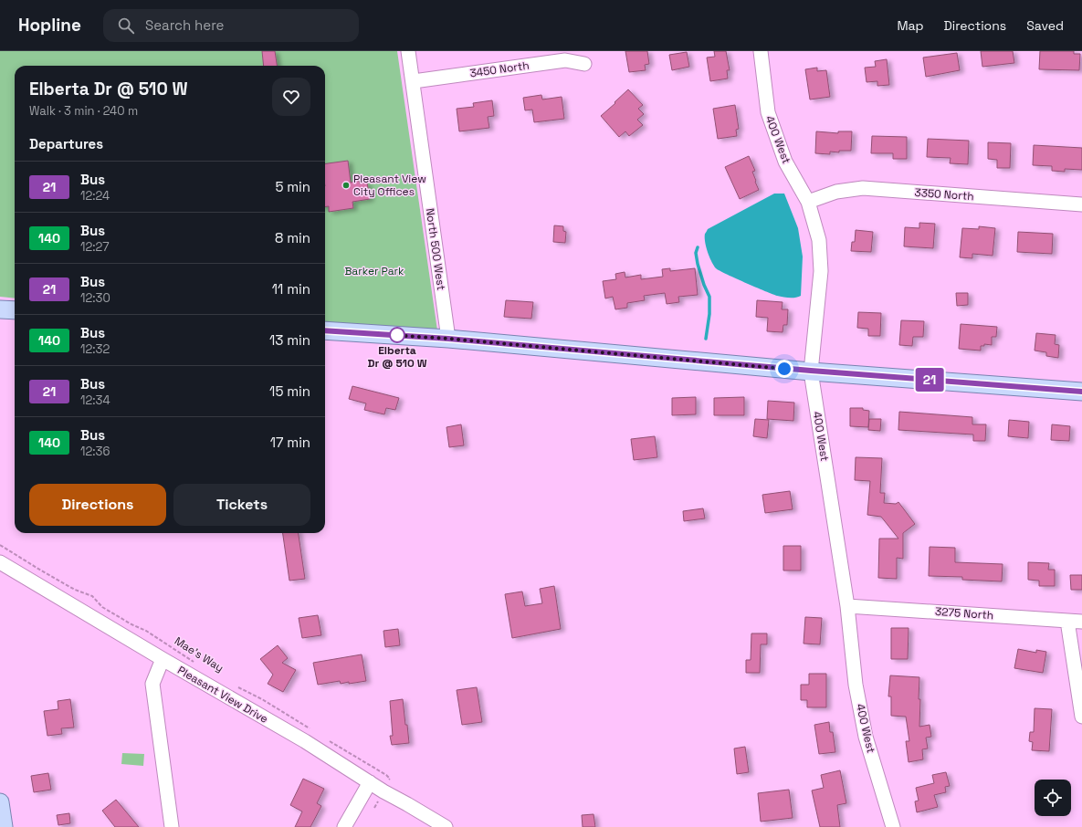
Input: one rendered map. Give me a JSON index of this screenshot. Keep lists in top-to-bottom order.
{
  "streets": {
    "street": [
      "3450 North",
      "400 West",
      "3350 North",
      "North 500 West",
      "3275 North",
      "Pleasant View Drive"
    ],
    "path": ["Mae's Way"]
  },
  "crossings": [
    ["3450 North", "North 500 West"],
    ["400 West", "3350 North"],
    ["400 West", "3275 North"]
  ],
  "parks": ["Barker Park"],
  "places": ["Pleasant View City Offices", "Elberta Dr @ 510 W"],
  "lines": ["bus line 21"],
  "page": {
    "header": "Hopline",
    "search": "Search here",
    "nav": ["Map", "Directions", "Saved"],
    "on_map": "21",
    "heading": [
      ["Elberta Dr @ 510 W", "Walk · 3 min · 240 m"],
      "Departures"
    ],
    "list": [
      {
        "mark": "21",
        "name": "Bus",
        "note": "12:24",
        "value": "5 min"
      },
      {
        "mark": "140",
        "name": "Bus",
        "note": "12:27",
        "value": "8 min"
      },
      {
        "mark": "21",
        "name": "Bus",
        "note": "12:30",
        "value": "11 min"
      },
      {
        "mark": "140",
        "name": "Bus",
        "note": "12:32",
        "value": "13 min"
      },
      {
        "mark": "21",
        "name": "Bus",
        "note": "12:34",
        "value": "15 min"
      },
      {
        "mark": "140",
        "name": "Bus",
        "note": "12:36",
        "value": "17 min"
      }
    ],
    "buttons": ["Directions", "Tickets"]
  }
}
